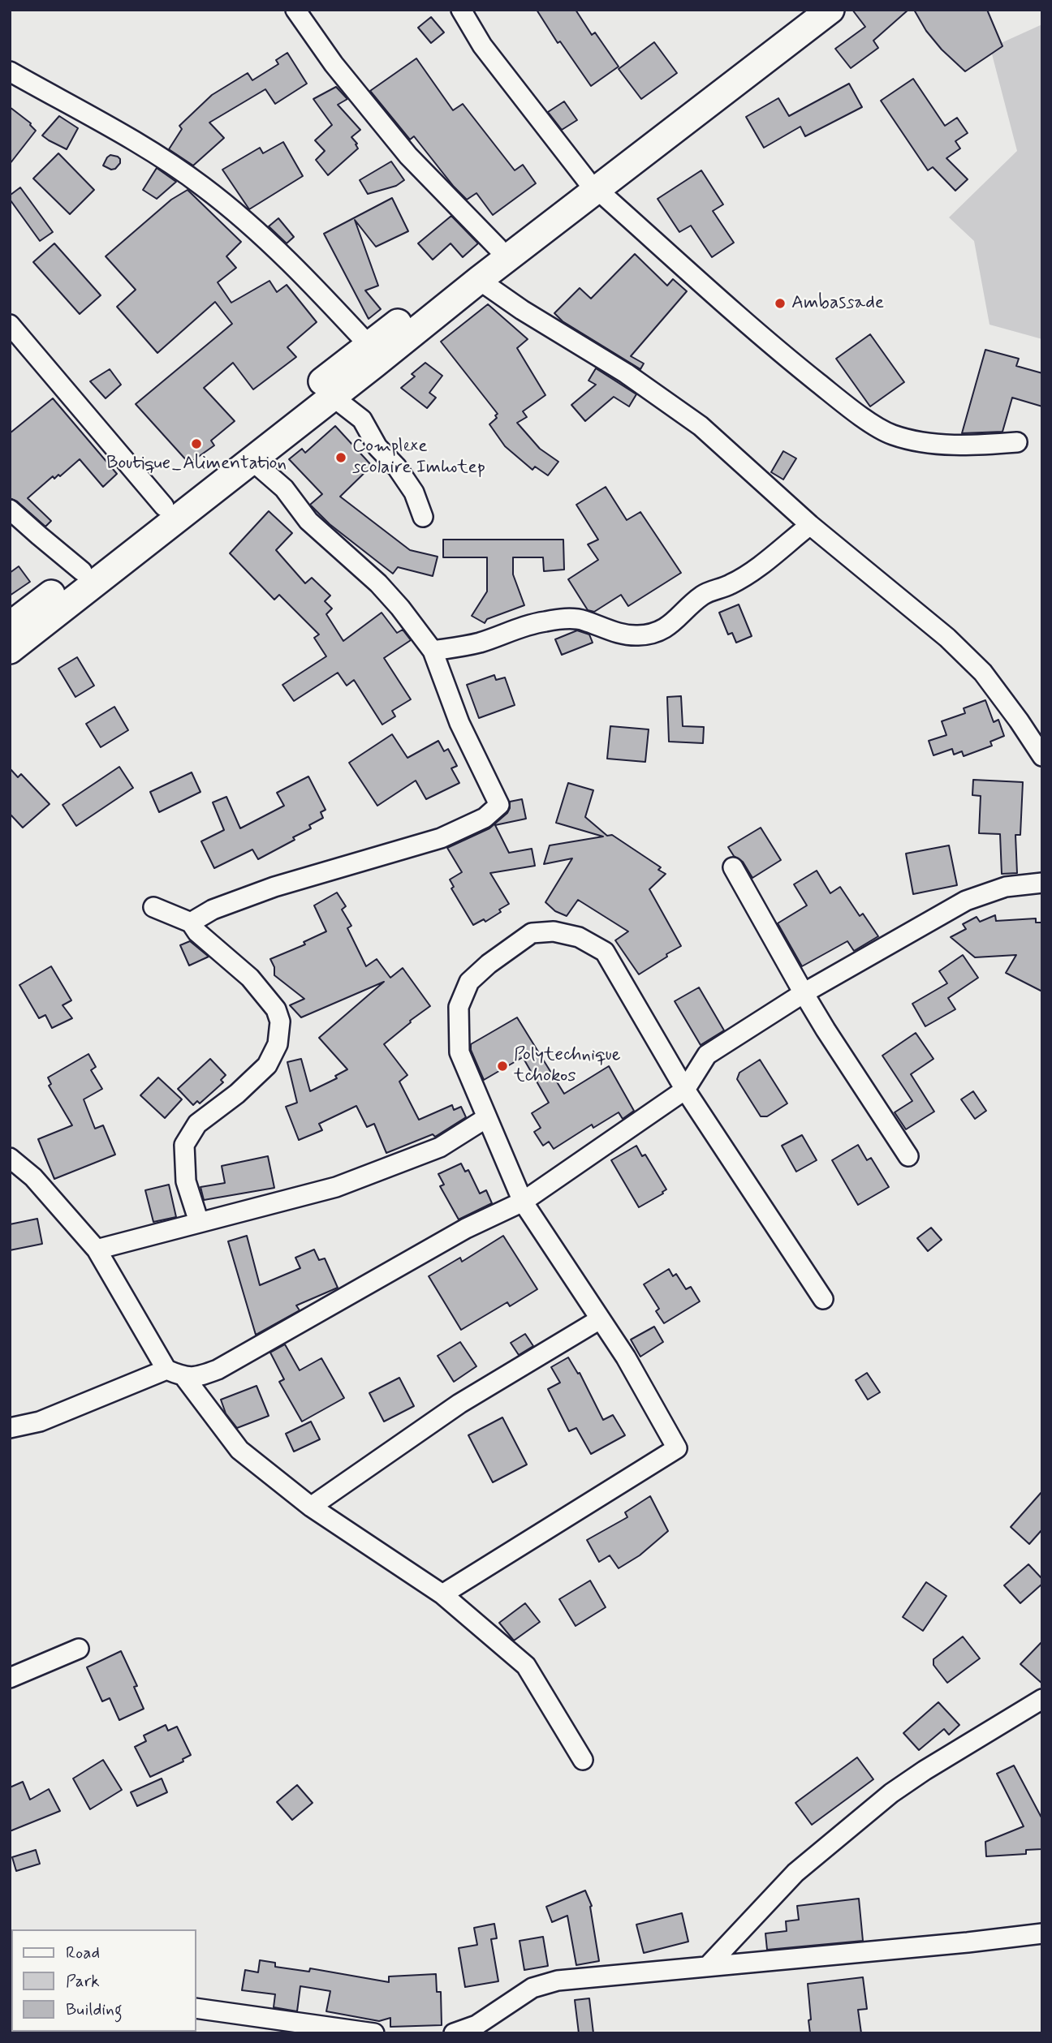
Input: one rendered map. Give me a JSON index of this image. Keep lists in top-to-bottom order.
{
  "places": [
    "Ambassade",
    "Boutique_Alimentation",
    "Complexe scolaire Imhotep",
    "Polytechnique tchokos"
  ],
  "legend": ["Road", "Park", "Building"]
}
